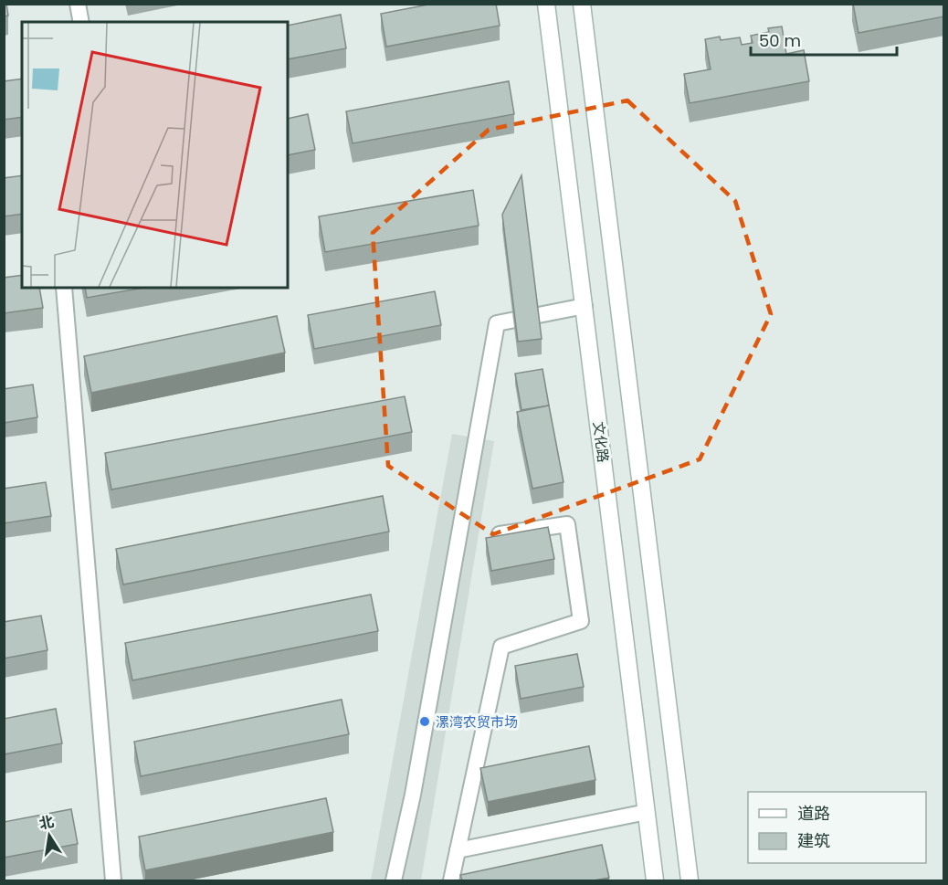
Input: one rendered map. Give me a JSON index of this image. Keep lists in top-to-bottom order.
{
  "streets": {
    "street": ["文化路"]
  },
  "places": ["漯湾农贸市场"],
  "legend": ["道路", "建筑"],
  "scale_bar": "50 m",
  "north": "top"
}
